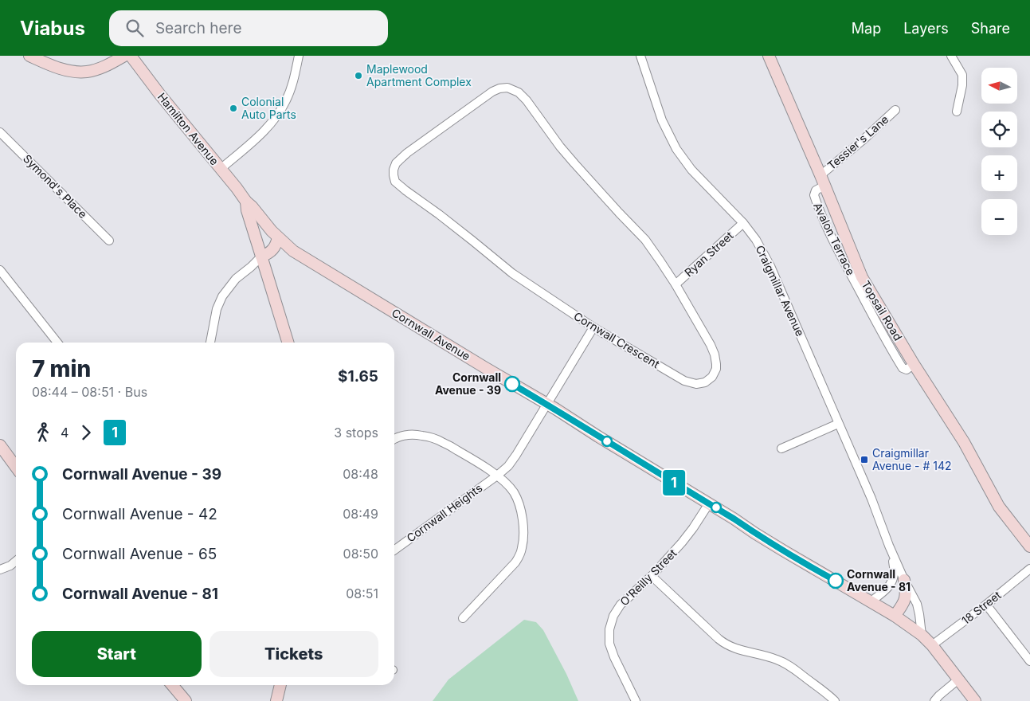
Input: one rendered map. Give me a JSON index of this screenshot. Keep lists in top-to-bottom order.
{
  "streets": {
    "main road": ["Hamilton Avenue", "Topsail Road", "Cornwall Avenue"],
    "street": [
      "Tessier's Lane",
      "Symond's Place",
      "Ryan Street",
      "Craigmillar Avenue",
      "Cornwall Crescent",
      "Cornwall Heights",
      "O'Reilly Street",
      "18 Street"
    ]
  },
  "crossings": [
    ["Hamilton Avenue", "Cornwall Avenue"],
    ["Tessier's Lane", "Topsail Road"],
    ["Ryan Street", "Craigmillar Avenue"],
    ["Ryan Street", "Cornwall Crescent"],
    ["Craigmillar Avenue", "Cornwall Avenue"],
    ["Cornwall Avenue", "Cornwall Heights"],
    ["Cornwall Avenue", "O'Reilly Street"],
    ["Cornwall Avenue", "18 Street"],
    ["Cornwall Crescent", "Cornwall Heights"]
  ],
  "places": {
    "other": [
      "Maplewood Apartment Complex",
      "Colonial Auto Parts",
      "Cornwall Avenue - 39",
      "Cornwall Avenue - 81"
    ],
    "transit": ["Craigmillar Avenue - # 142"]
  },
  "lines": ["bus line 1"],
  "north": "left",
  "page": {
    "header": "Viabus",
    "search": "Search here",
    "nav": ["Map", "Layers", "Share"],
    "on_map": "1",
    "map_buttons": ["+", "−"],
    "heading": ["7 min", "08:44 – 08:51 · Bus", "$1.65"],
    "legs": ["4", "1", "3 stops"],
    "list": [
      {
        "name": "Cornwall Avenue - 39",
        "value": "08:48"
      },
      {
        "name": "Cornwall Avenue - 42",
        "value": "08:49"
      },
      {
        "name": "Cornwall Avenue - 65",
        "value": "08:50"
      },
      {
        "name": "Cornwall Avenue - 81",
        "value": "08:51"
      }
    ],
    "buttons": ["Start", "Tickets"]
  }
}
